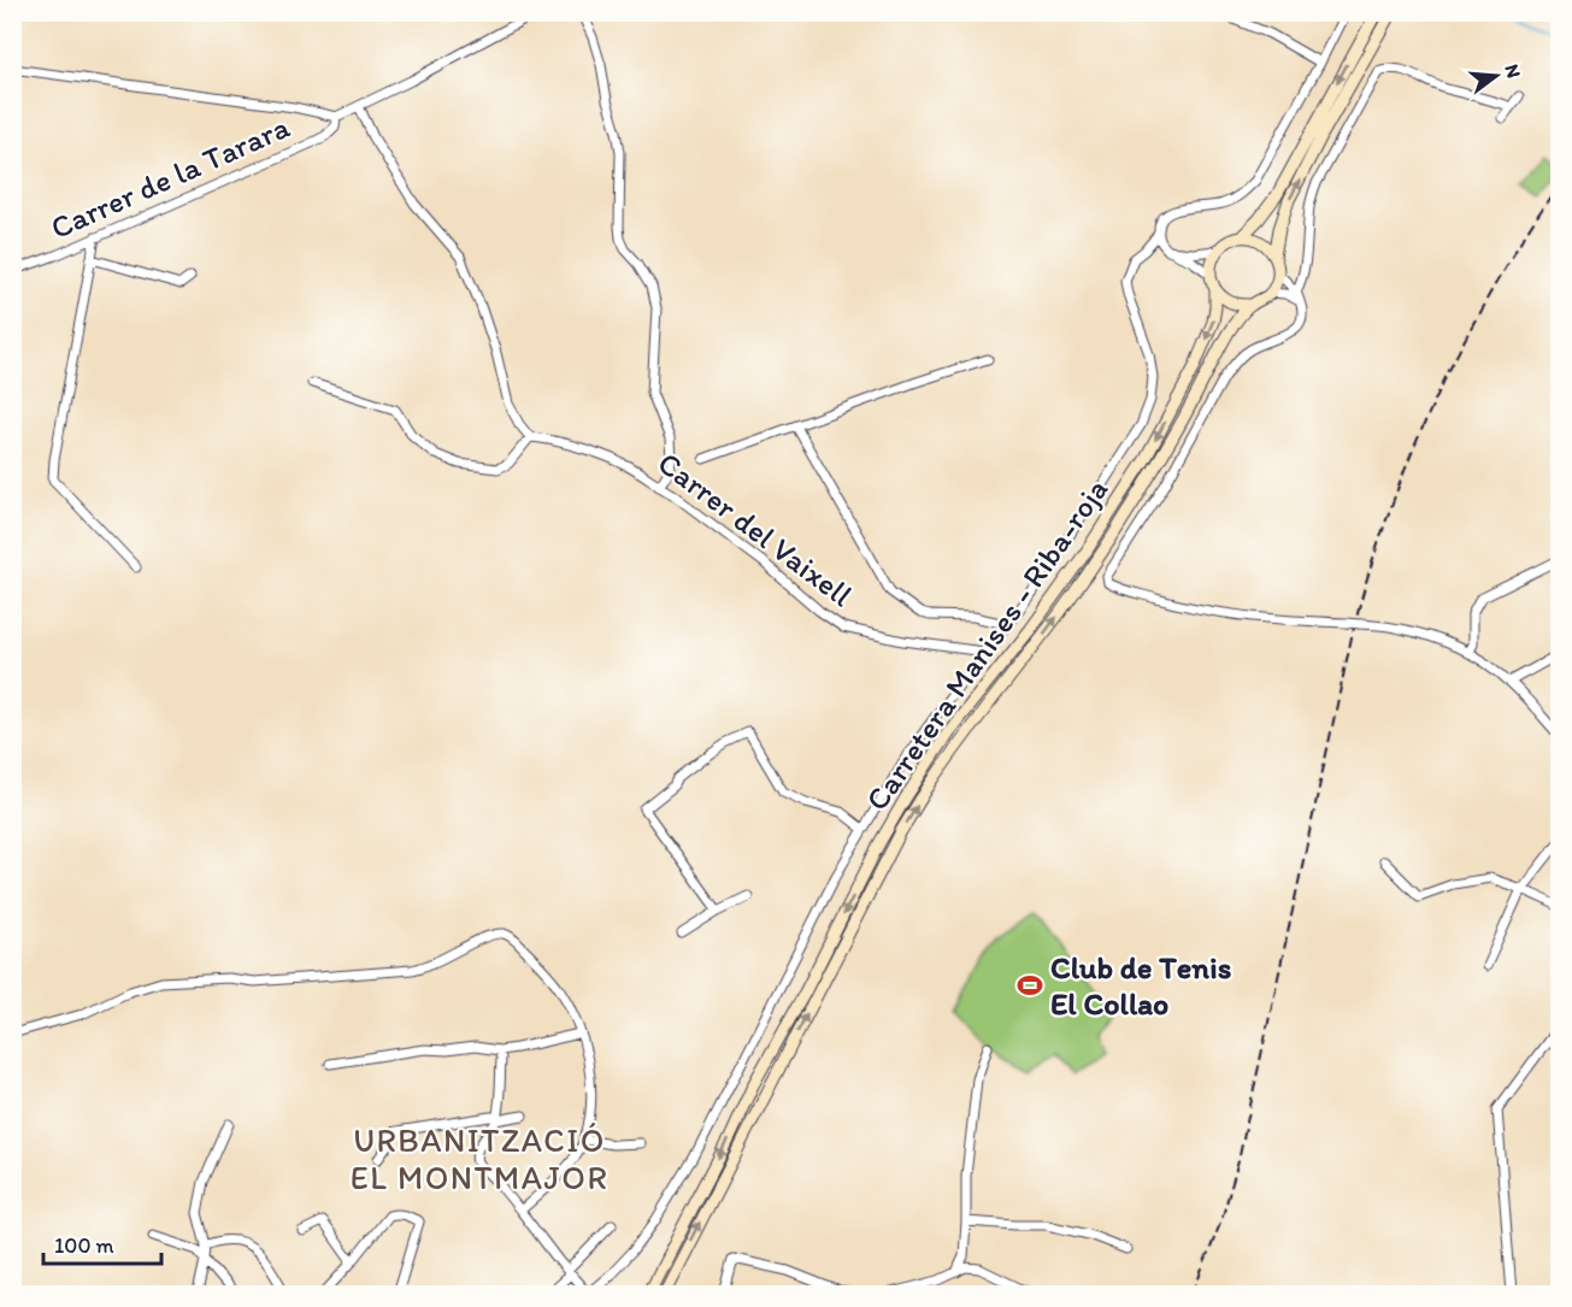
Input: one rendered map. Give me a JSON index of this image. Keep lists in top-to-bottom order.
{
  "streets": {
    "main road": ["Carretera Manises - Riba-roja"],
    "street": ["Carrer de la Tarara", "Carrer del Vaixell"]
  },
  "districts": ["URBANITZACIÓ EL MONTMAJOR"],
  "places": {
    "sports": ["Club de Tenis El Collao"]
  },
  "scale_bar": "100 m",
  "north": "right"
}
